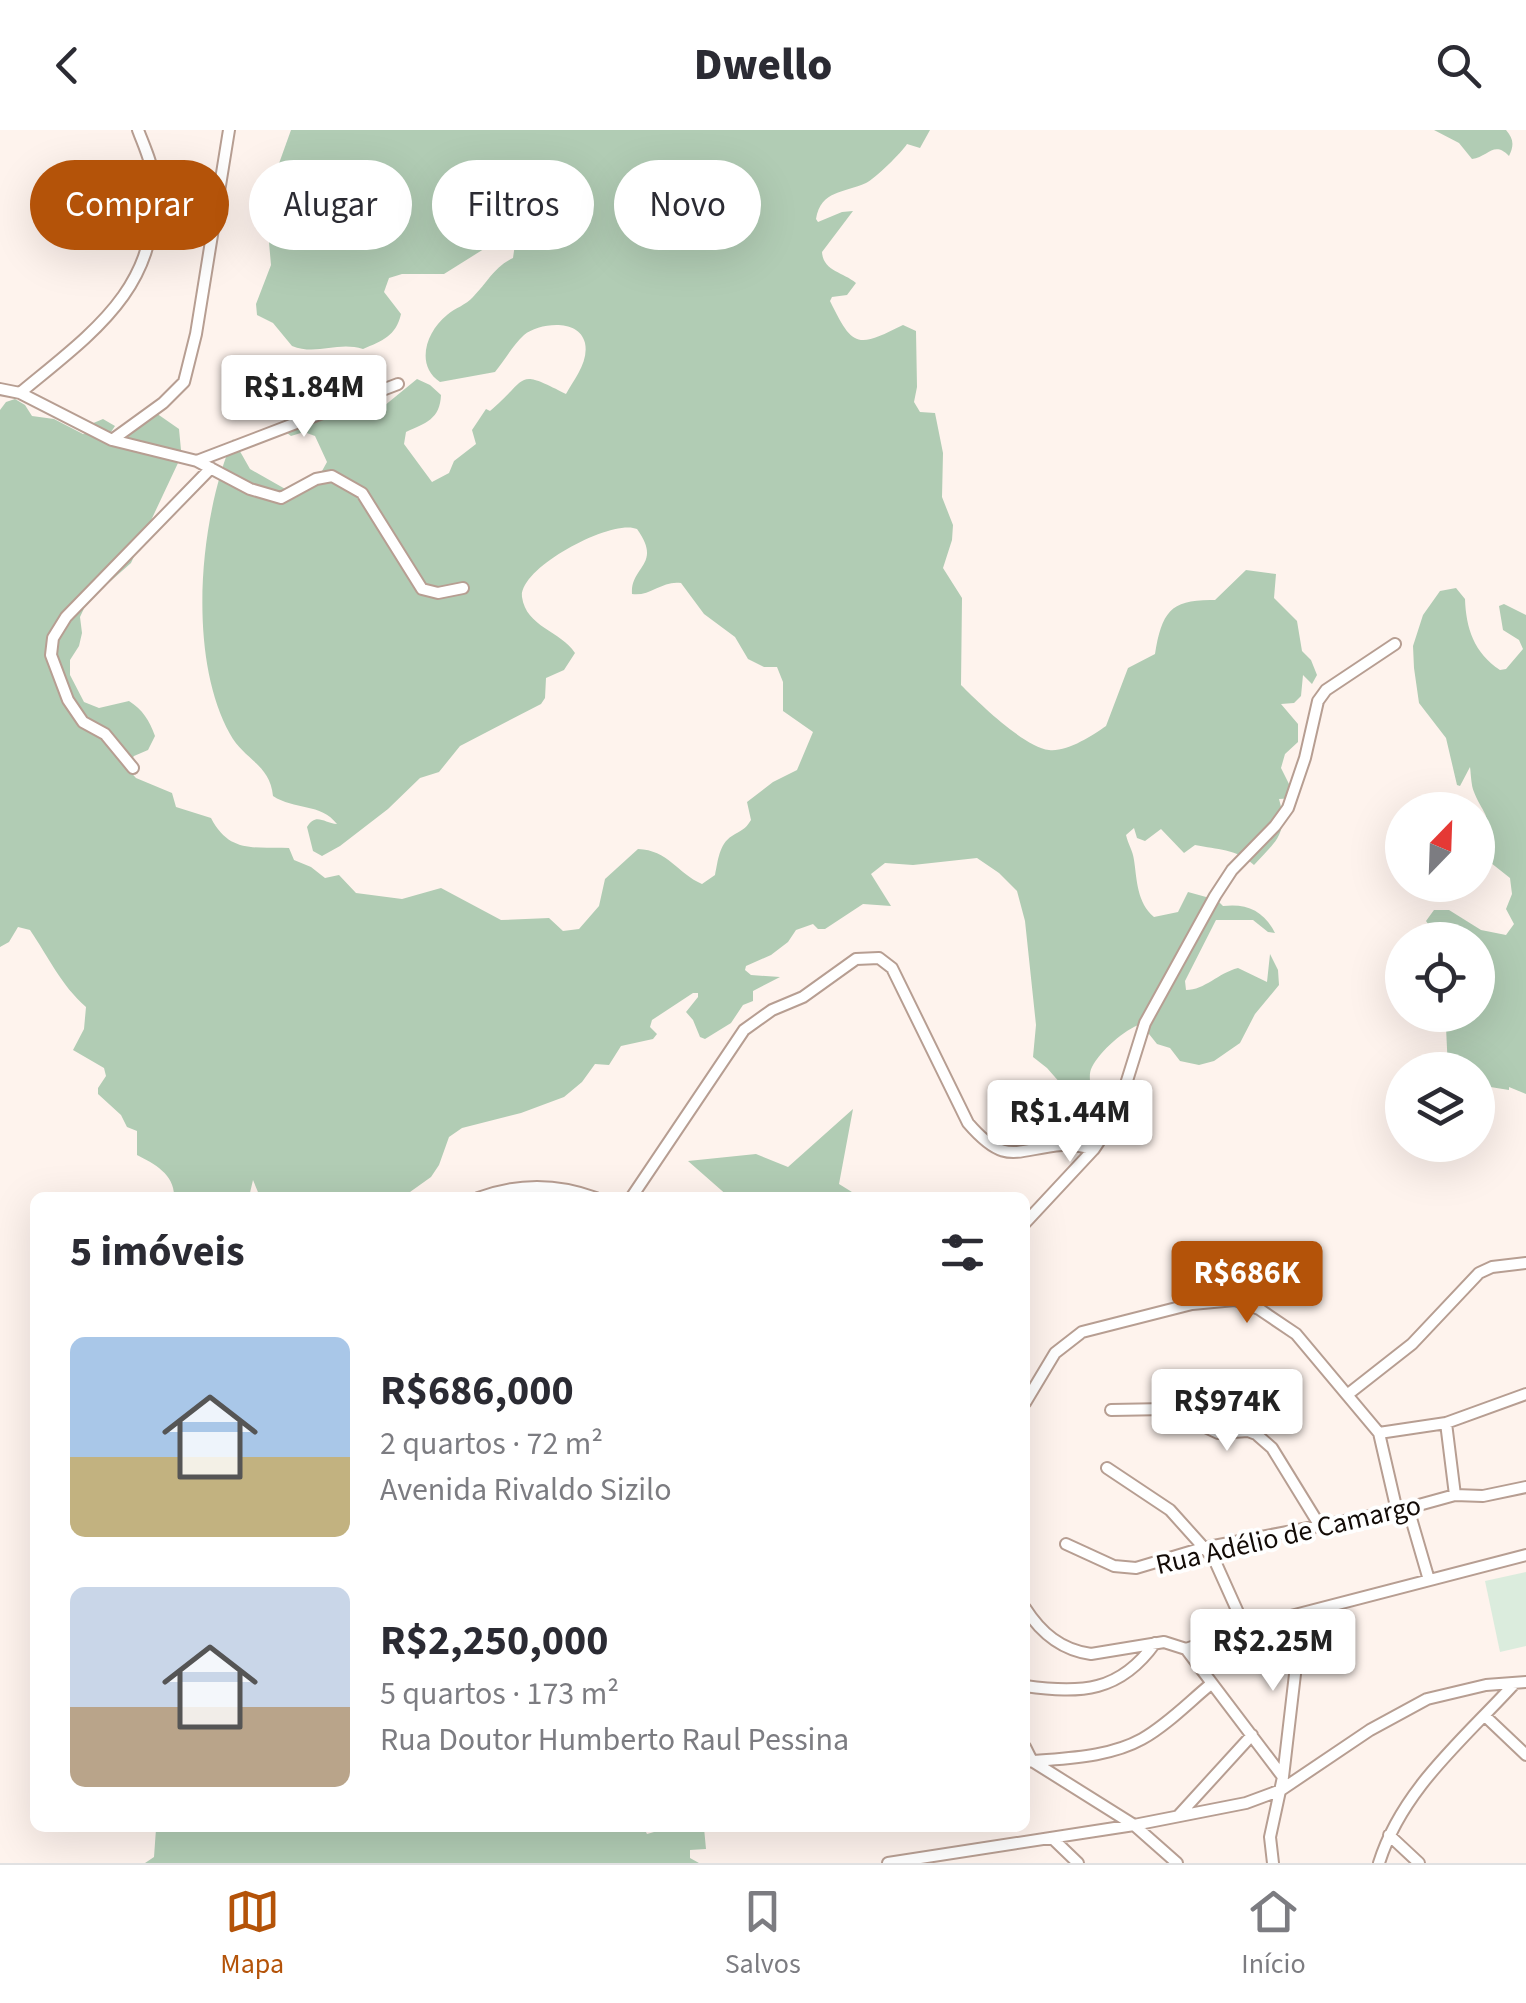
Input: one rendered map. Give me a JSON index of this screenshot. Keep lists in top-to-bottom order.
{
  "streets": {
    "street": ["Rua Adélio de Camargo"]
  },
  "north": "top right",
  "page": {
    "header": "Dwello",
    "chip": [
      "Comprar",
      "Alugar",
      "Filtros",
      "Novo"
    ],
    "price": [
      "R$1.84M",
      "R$1.44M",
      "R$686K",
      "R$974K",
      "R$2.25M"
    ],
    "heading": "5 imóveis",
    "list": [
      {
        "name": "R$686,000",
        "note": "2 quartos · 72 m² · Avenida Rivaldo Sizilo"
      },
      {
        "name": "R$2,250,000",
        "note": "5 quartos · 173 m² · Rua Doutor Humberto Raul Pessina"
      }
    ],
    "tabs": ["Mapa", "Salvos", "Início"]
  }
}
